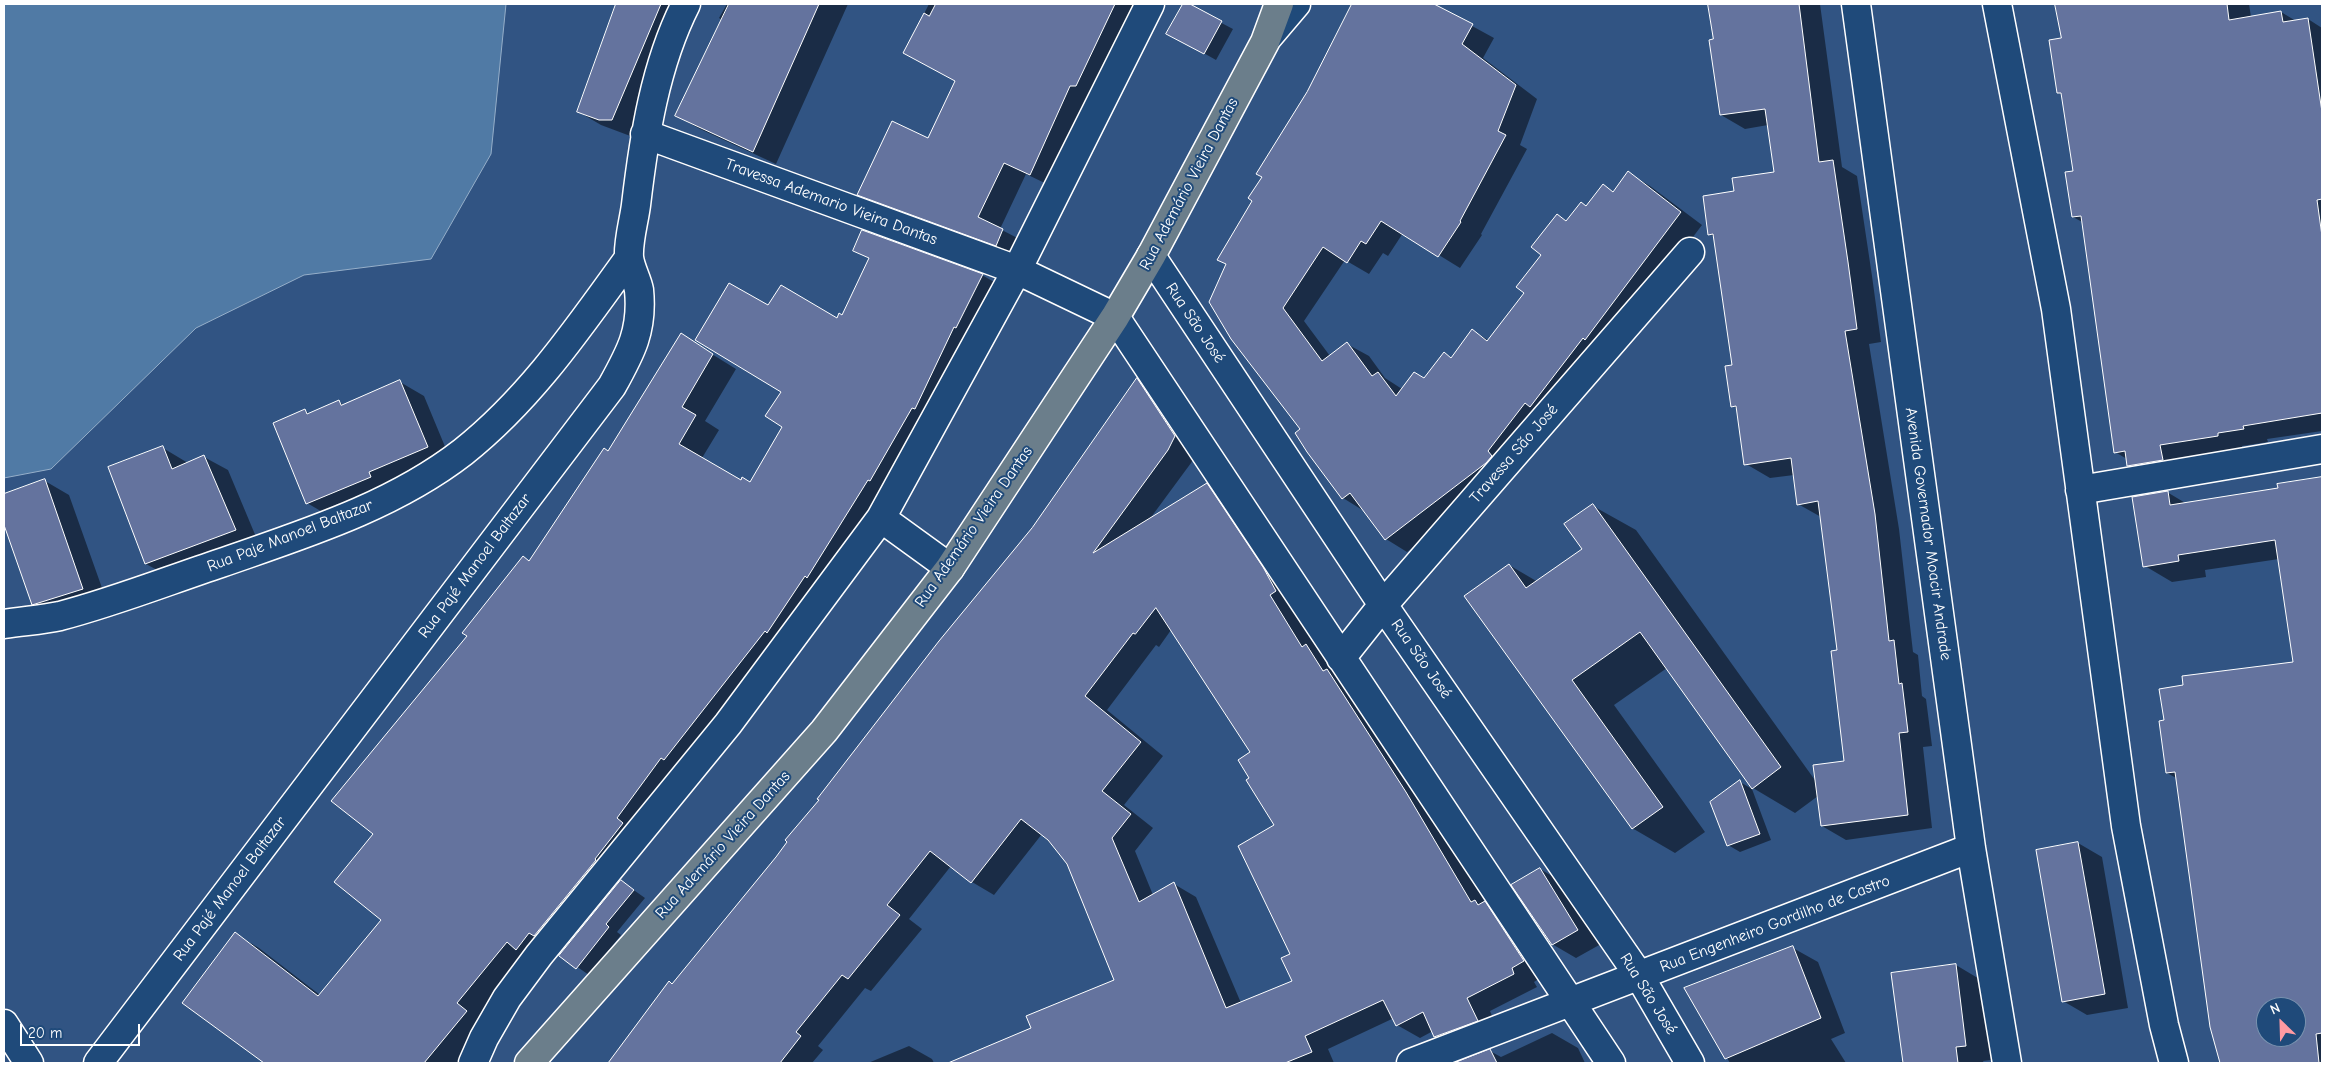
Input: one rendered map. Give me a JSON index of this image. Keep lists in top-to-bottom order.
{
  "streets": {
    "main road": ["Rua Ademário Vieira Dantas"],
    "street": [
      "Travessa Ademario Vieira Dantas",
      "Rua São José",
      "Travessa São José",
      "Avenida Governador Moacir Andrade",
      "Rua Paje Manoel Baltazar",
      "Rua Pajé Manoel Baltazar",
      "Rua Engenheiro Gordilho de Castro"
    ]
  },
  "crossings": [
    ["Rua Ademário Vieira Dantas", "Travessa Ademario Vieira Dantas"],
    ["Rua Ademário Vieira Dantas", "Rua São José"],
    ["Travessa Ademario Vieira Dantas", "Rua Pajé Manoel Baltazar"],
    ["Rua São José", "Travessa São José"],
    ["Rua São José", "Rua Engenheiro Gordilho de Castro"],
    ["Avenida Governador Moacir Andrade", "Rua Engenheiro Gordilho de Castro"],
    ["Rua Paje Manoel Baltazar", "Rua Pajé Manoel Baltazar"]
  ],
  "scale_bar": "20 m",
  "north": "top left"
}
